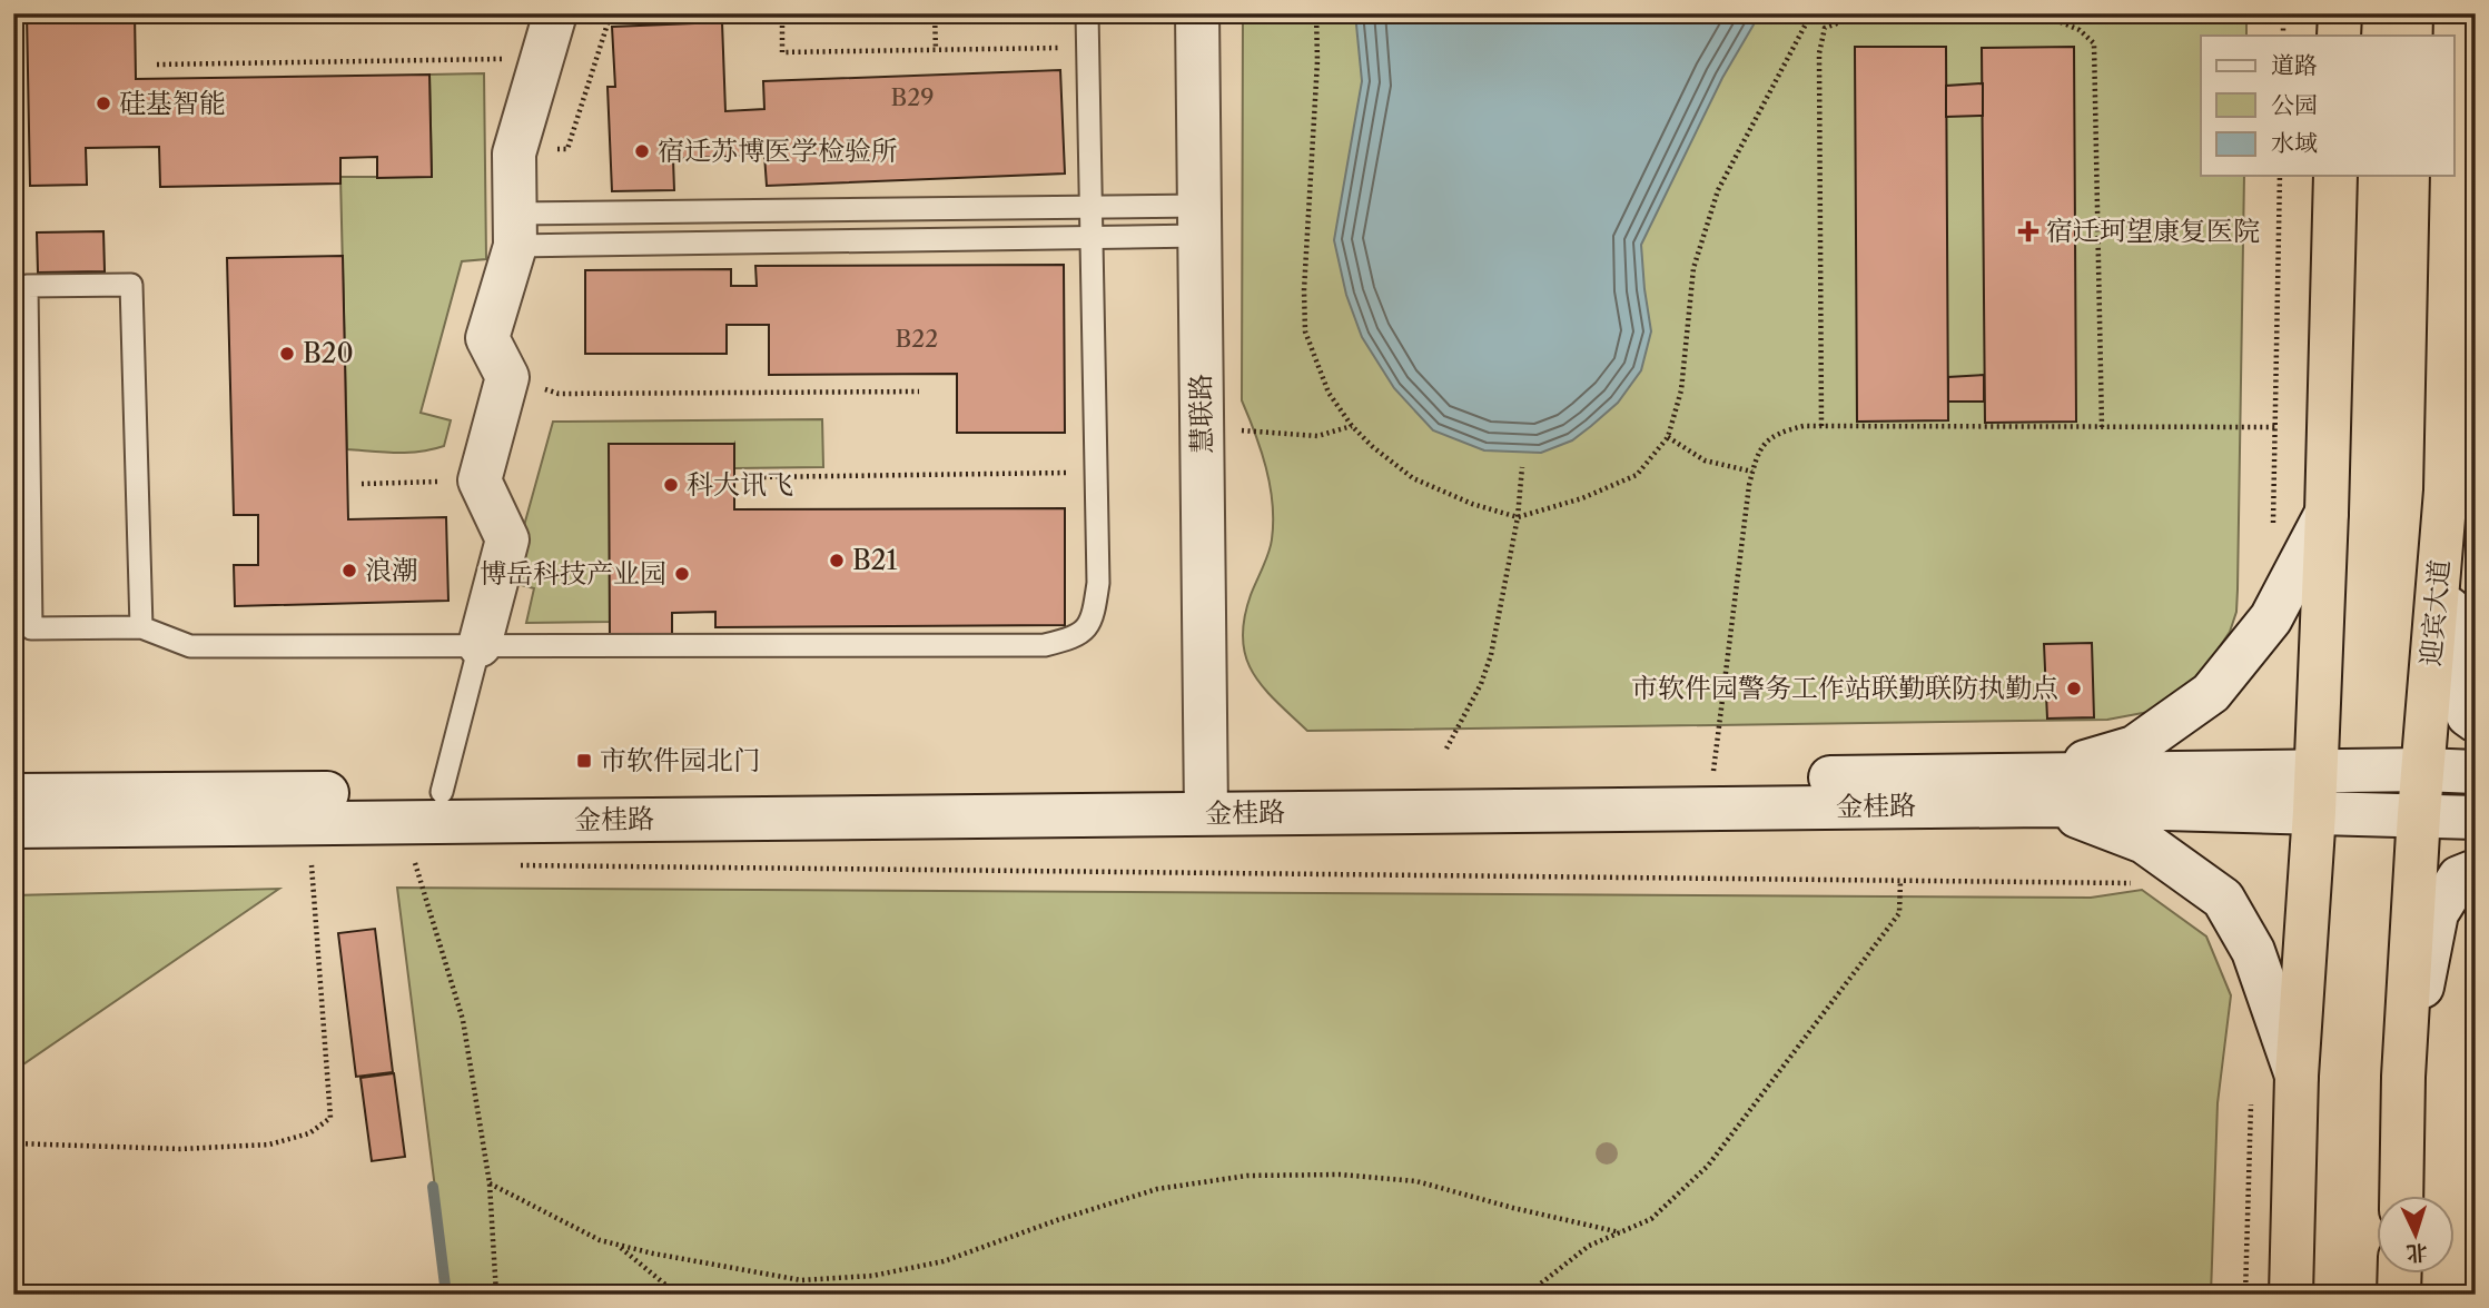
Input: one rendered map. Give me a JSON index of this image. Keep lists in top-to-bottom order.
{
  "streets": {
    "highway": ["迎宾大道"],
    "street": ["慧联路", "金桂路"]
  },
  "crossings": [
    ["慧联路", "金桂路"],
    ["迎宾大道", "金桂路"]
  ],
  "places": {
    "other": [
      "硅基智能",
      "宿迁苏博医学检验所",
      "B20",
      "科大讯飞",
      "B21",
      "浪潮",
      "博岳科技产业园",
      "市软件园警务工作站联勤联防执勤点"
    ],
    "health": ["宿迁珂望康复医院"],
    "transit": ["市软件园北门"]
  },
  "house_numbers": ["B29", "B22"],
  "legend": ["道路", "公园", "水域"],
  "north": "bottom"
}
